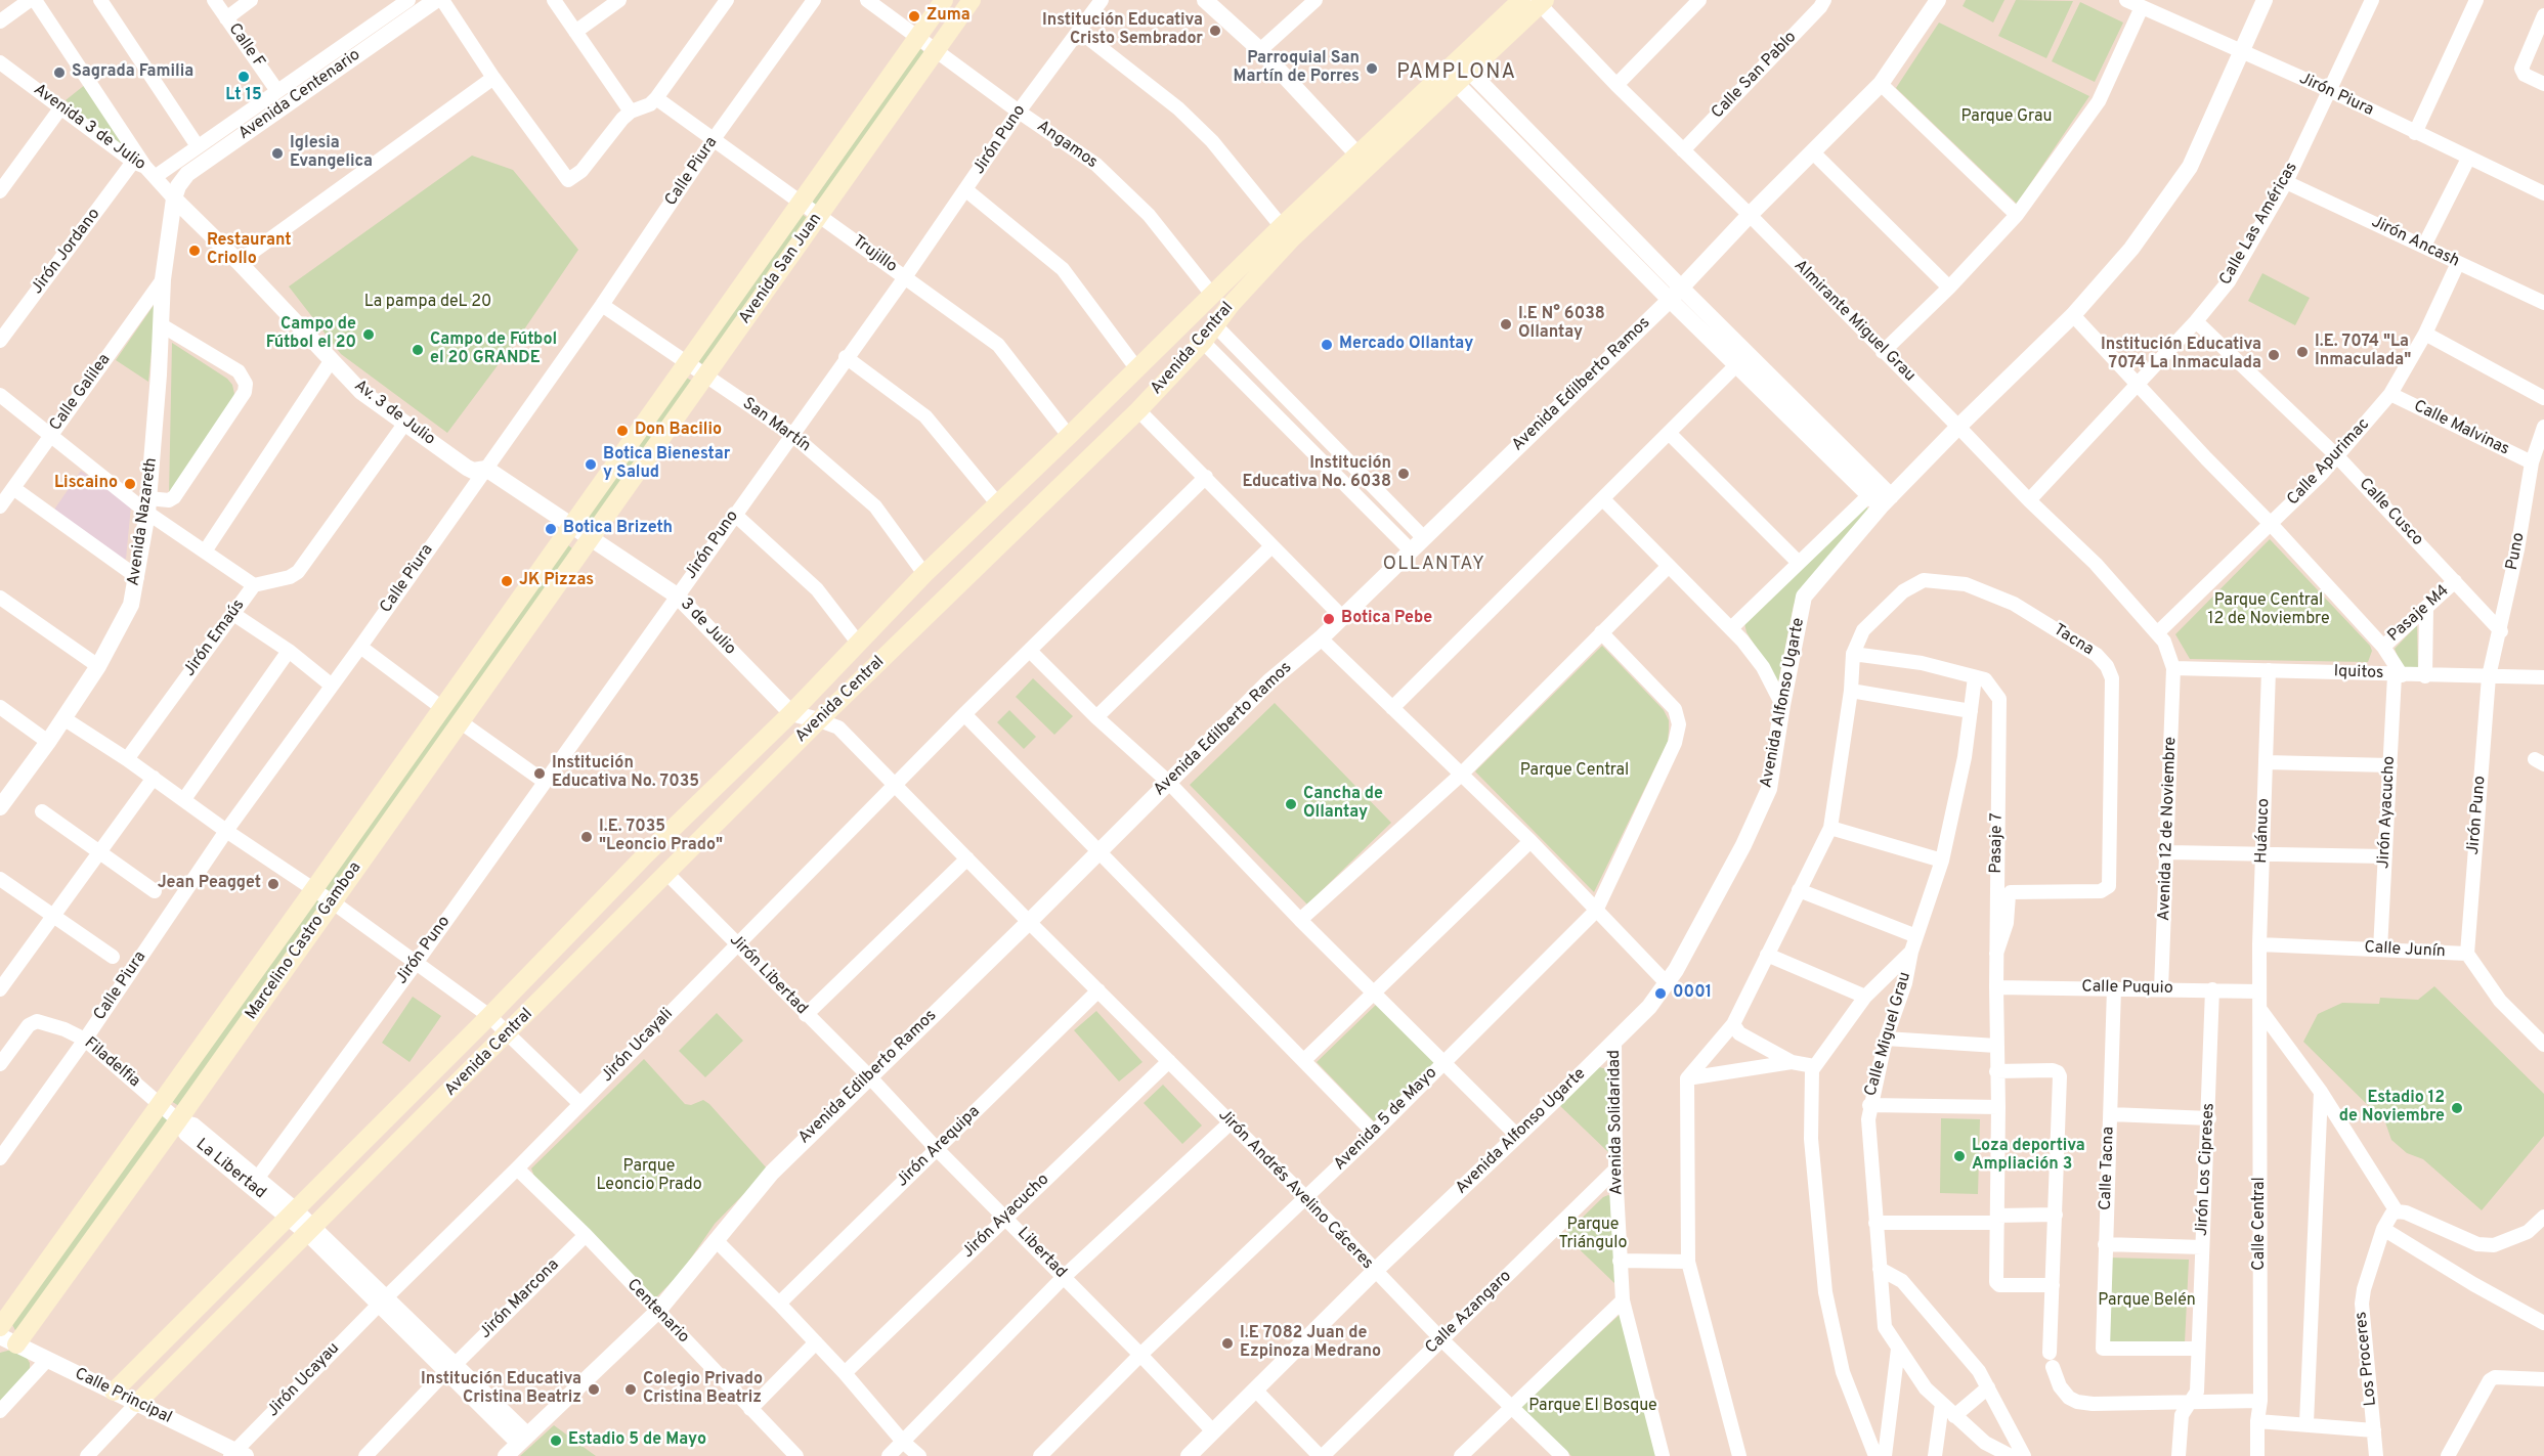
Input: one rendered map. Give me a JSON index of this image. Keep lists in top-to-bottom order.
{
  "streets": {
    "main road": ["Avenida San Juan", "Avenida Central", "Marcelino Castro Gamboa"],
    "street": [
      "Calle F",
      "Calle San Pablo",
      "Avenida Centenario",
      "Jirón Piura",
      "Avenida 3 de Julio",
      "Jirón Puno",
      "Angamos",
      "Calle Piura",
      "Calle Las Américas",
      "Jirón Ancash",
      "Jirón Jordano",
      "Trujillo",
      "Almirante Miguel Grau",
      "Avenida Edilberto Ramos",
      "Calle Galilea",
      "Av. 3 de Julio",
      "San Martín",
      "Calle Malvinas",
      "Calle Apurimac",
      "Calle Cusco",
      "Avenida Nazareth",
      "Puno",
      "Pasaje M4",
      "3 de Julio",
      "Jirón Emaús",
      "Tacna",
      "Iquitos",
      "Avenida Alfonso Ugarte",
      "Jirón Ayacucho",
      "Avenida 12 de Noviembre",
      "Huánuco",
      "Pasaje 7",
      "Calle Junín",
      "Jirón Libertad",
      "Calle Puquio",
      "Calle Miguel Grau",
      "Jirón Ucayali",
      "Filadelfia",
      "Avenida 5 de Mayo",
      "Avenida Solidaridad",
      "Jirón Arequipa",
      "Calle Tacna",
      "La Libertad",
      "Jirón Los Cipreses",
      "Jirón Andrés Avelino Cáceres",
      "Calle Central",
      "Libertad",
      "Jirón Marcona",
      "Centenario",
      "Calle Azangaro",
      "Los Proceres",
      "Jirón Ucayau",
      "Calle Principal"
    ]
  },
  "crossings": [
    ["Calle F", "Avenida Centenario"],
    ["Calle San Pablo", "Almirante Miguel Grau"],
    ["Avenida Centenario", "Avenida 3 de Julio"],
    ["Avenida Centenario", "Jirón Jordano"],
    ["Avenida Centenario", "Av. 3 de Julio"],
    ["Avenida Centenario", "Avenida Nazareth"],
    ["Jirón Piura", "Calle Las Américas"],
    ["Jirón Piura", "Avenida Alfonso Ugarte"],
    ["Avenida 3 de Julio", "Jirón Jordano"],
    ["Avenida 3 de Julio", "Av. 3 de Julio"],
    ["Avenida 3 de Julio", "Avenida Nazareth"],
    ["Jirón Puno", "Angamos"],
    ["Jirón Puno", "Trujillo"],
    ["Jirón Puno", "San Martín"],
    ["Jirón Puno", "Puno"],
    ["Jirón Puno", "3 de Julio"],
    ["Jirón Puno", "Iquitos"],
    ["Jirón Puno", "Calle Junín"],
    ["Jirón Puno", "La Libertad"],
    ["Angamos", "Avenida San Juan"],
    ["Angamos", "Avenida Central"],
    ["Calle Piura", "Trujillo"],
    ["Calle Piura", "Av. 3 de Julio"],
    ["Calle Piura", "San Martín"],
    ["Calle Piura", "Filadelfia"],
    ["Calle Las Américas", "Jirón Ancash"],
    ["Calle Las Américas", "Almirante Miguel Grau"],
    ["Calle Las Américas", "Calle Cusco"],
    ["Jirón Ancash", "Calle Apurimac"],
    ["Trujillo", "Avenida San Juan"],
    ["Trujillo", "Avenida Central"],
    ["Avenida San Juan", "Av. 3 de Julio"],
    ["Avenida San Juan", "San Martín"],
    ["Avenida San Juan", "3 de Julio"],
    ["Avenida San Juan", "Marcelino Castro Gamboa"],
    ["Almirante Miguel Grau", "Avenida Central"],
    ["Almirante Miguel Grau", "Avenida Edilberto Ramos"],
    ["Almirante Miguel Grau", "Calle Apurimac"],
    ["Almirante Miguel Grau", "Avenida Alfonso Ugarte"],
    ["Avenida Central", "San Martín"],
    ["Avenida Central", "3 de Julio"],
    ["Avenida Central", "Jirón Libertad"],
    ["Avenida Central", "La Libertad"],
    ["Avenida Central", "Jirón Andrés Avelino Cáceres"],
    ["Avenida Central", "Calle Principal"],
    ["Avenida Edilberto Ramos", "Jirón Libertad"],
    ["Avenida Edilberto Ramos", "La Libertad"],
    ["Avenida Edilberto Ramos", "Jirón Andrés Avelino Cáceres"],
    ["Avenida Edilberto Ramos", "Libertad"],
    ["Avenida Edilberto Ramos", "Centenario"],
    ["Calle Galilea", "Avenida Nazareth"],
    ["Av. 3 de Julio", "Avenida Nazareth"],
    ["Av. 3 de Julio", "3 de Julio"],
    ["Av. 3 de Julio", "Jirón Emaús"],
    ["Av. 3 de Julio", "Marcelino Castro Gamboa"],
    ["Calle Malvinas", "Calle Apurimac"],
    ["Calle Malvinas", "Puno"],
    ["Calle Apurimac", "Calle Cusco"],
    ["Calle Cusco", "Puno"],
    ["Calle Cusco", "Pasaje M4"],
    ["Puno", "Iquitos"],
    ["3 de Julio", "Marcelino Castro Gamboa"],
    ["Tacna", "Pasaje 7"],
    ["Iquitos", "Jirón Ayacucho"],
    ["Iquitos", "Avenida 12 de Noviembre"],
    ["Iquitos", "Huánuco"],
    ["Avenida Alfonso Ugarte", "Avenida Solidaridad"],
    ["Avenida Alfonso Ugarte", "Jirón Andrés Avelino Cáceres"],
    ["Avenida Alfonso Ugarte", "Libertad"],
    ["Jirón Ayacucho", "Calle Junín"],
    ["Jirón Ayacucho", "Jirón Andrés Avelino Cáceres"],
    ["Jirón Ayacucho", "Libertad"],
    ["Avenida 12 de Noviembre", "Calle Puquio"],
    ["Huánuco", "Calle Junín"],
    ["Huánuco", "Calle Puquio"],
    ["Huánuco", "Calle Central"],
    ["Pasaje 7", "Calle Puquio"],
    ["Pasaje 7", "Calle Miguel Grau"],
    ["Marcelino Castro Gamboa", "Filadelfia"],
    ["Marcelino Castro Gamboa", "La Libertad"],
    ["Marcelino Castro Gamboa", "Calle Principal"],
    ["Jirón Libertad", "Jirón Ucayali"],
    ["Jirón Libertad", "Libertad"],
    ["Calle Puquio", "Calle Tacna"],
    ["Calle Puquio", "Jirón Los Cipreses"],
    ["Calle Puquio", "Calle Central"],
    ["Jirón Ucayali", "La Libertad"],
    ["Jirón Ucayali", "Jirón Andrés Avelino Cáceres"],
    ["Jirón Ucayali", "Centenario"],
    ["Jirón Ucayali", "Jirón Ucayau"],
    ["Filadelfia", "La Libertad"],
    ["Avenida 5 de Mayo", "Jirón Andrés Avelino Cáceres"],
    ["Avenida 5 de Mayo", "Libertad"],
    ["Avenida Solidaridad", "Calle Azangaro"],
    ["Jirón Arequipa", "Jirón Andrés Avelino Cáceres"],
    ["Jirón Arequipa", "Libertad"],
    ["Calle Tacna", "Jirón Los Cipreses"],
    ["La Libertad", "Jirón Marcona"],
    ["La Libertad", "Jirón Ucayau"],
    ["Jirón Andrés Avelino Cáceres", "Calle Azangaro"],
    ["Jirón Marcona", "Centenario"],
    ["Jirón Ucayau", "Calle Principal"]
  ],
  "districts": ["PAMPLONA", "OLLANTAY"],
  "parks": [
    "Parque Grau",
    "La pampa deL 20",
    "Parque Central 12 de Noviembre",
    "Parque Central",
    "Parque Leoncio Prado",
    "Parque Triángulo",
    "Parque Belén",
    "Parque El Bosque"
  ],
  "places": [
    "Zuma",
    "Institución Educativa Cristo Sembrador",
    "Parroquial San Martín de Porres",
    "Sagrada Familia",
    "Lt 15",
    "Iglesia Evangelica",
    "Restaurant Criollo",
    "I.E N° 6038 Ollantay",
    "Campo de Fútbol el 20",
    "Mercado Ollantay",
    "Campo de Fútbol el 20 GRANDE",
    "I.E. 7074 \"La Inmaculada\"",
    "Institución Educativa 7074 La Inmaculada",
    "Don Bacilio",
    "Botica Bienestar y Salud",
    "Institución Educativa No. 6038",
    "Liscaino",
    "Botica Brizeth",
    "JK Pizzas",
    "Botica Pebe",
    "Institución Educativa No. 7035",
    "Cancha de Ollantay",
    "I.E. 7035 \"Leoncio Prado\"",
    "Jean Peagget",
    "0001",
    "Estadio 12 de Noviembre",
    "Loza deportiva Ampliación 3",
    "I.E 7082 Juan de Ezpinoza Medrano",
    "Institución Educativa Cristina Beatriz",
    "Colegio Privado Cristina Beatriz",
    "Estadio 5 de Mayo"
  ]
}
